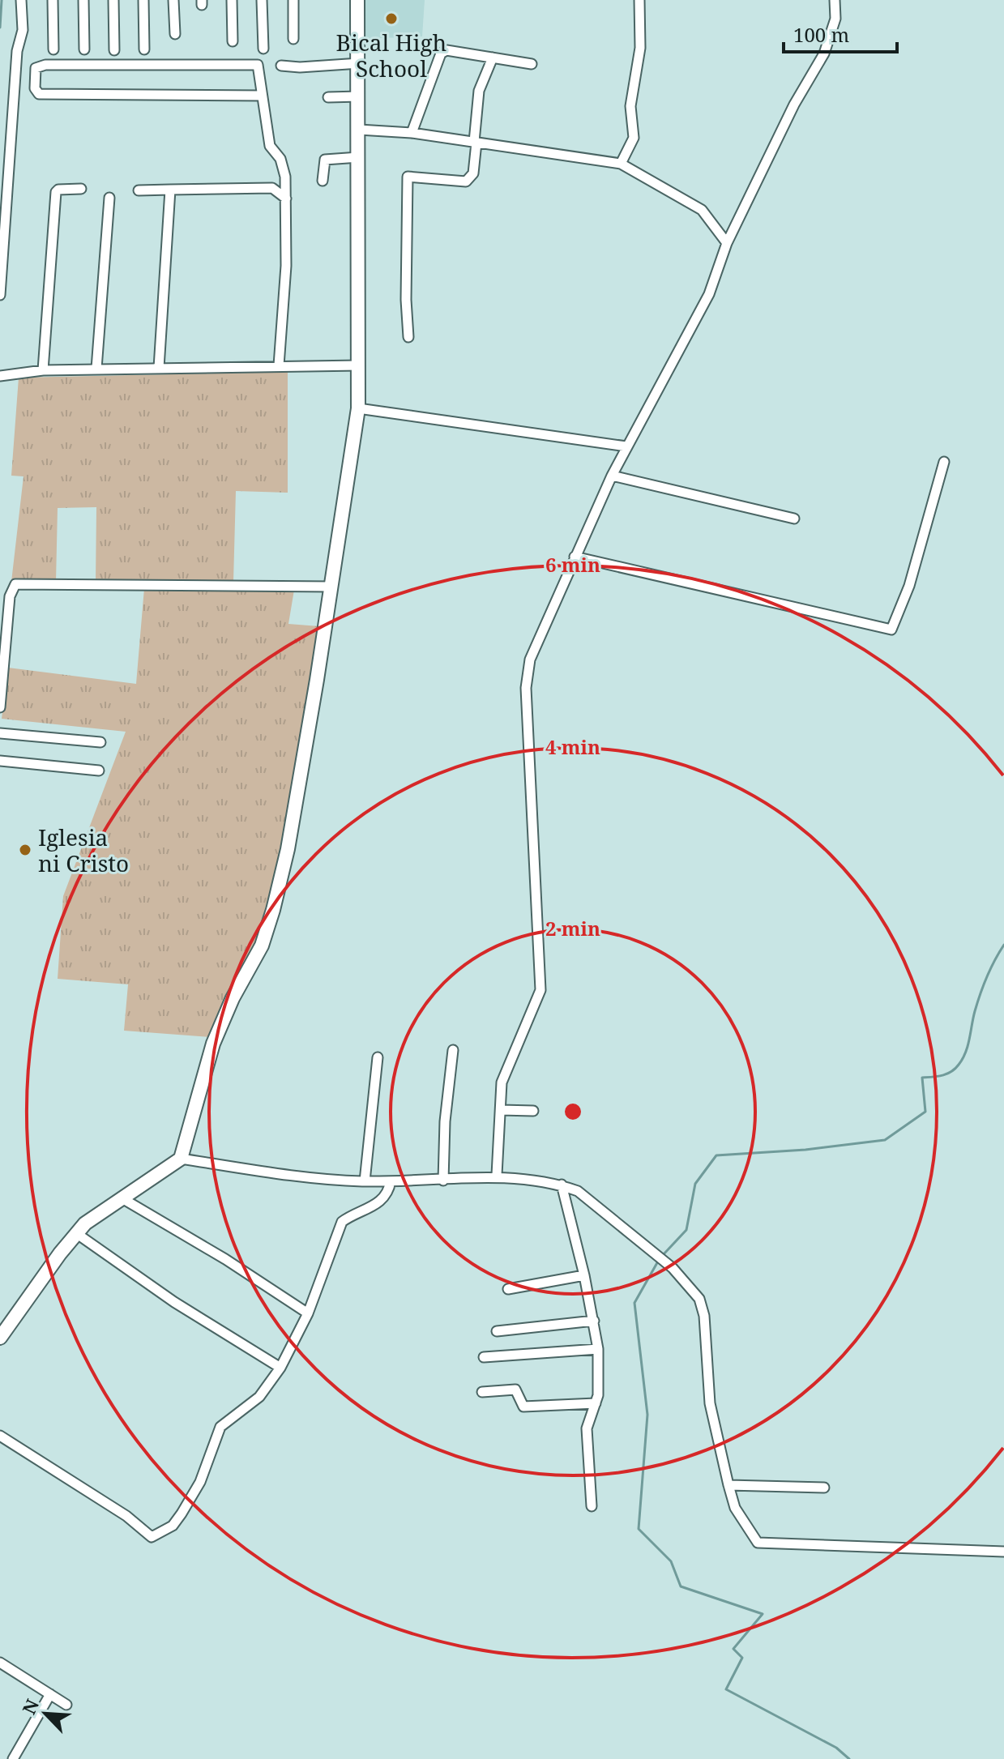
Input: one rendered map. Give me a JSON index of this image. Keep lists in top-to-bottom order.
{
  "places": ["Bical High School", "Iglesia ni Cristo"],
  "scale_bar": "100 m",
  "north": "top left",
  "rings": ["6 min", "4 min", "2 min"]
}
